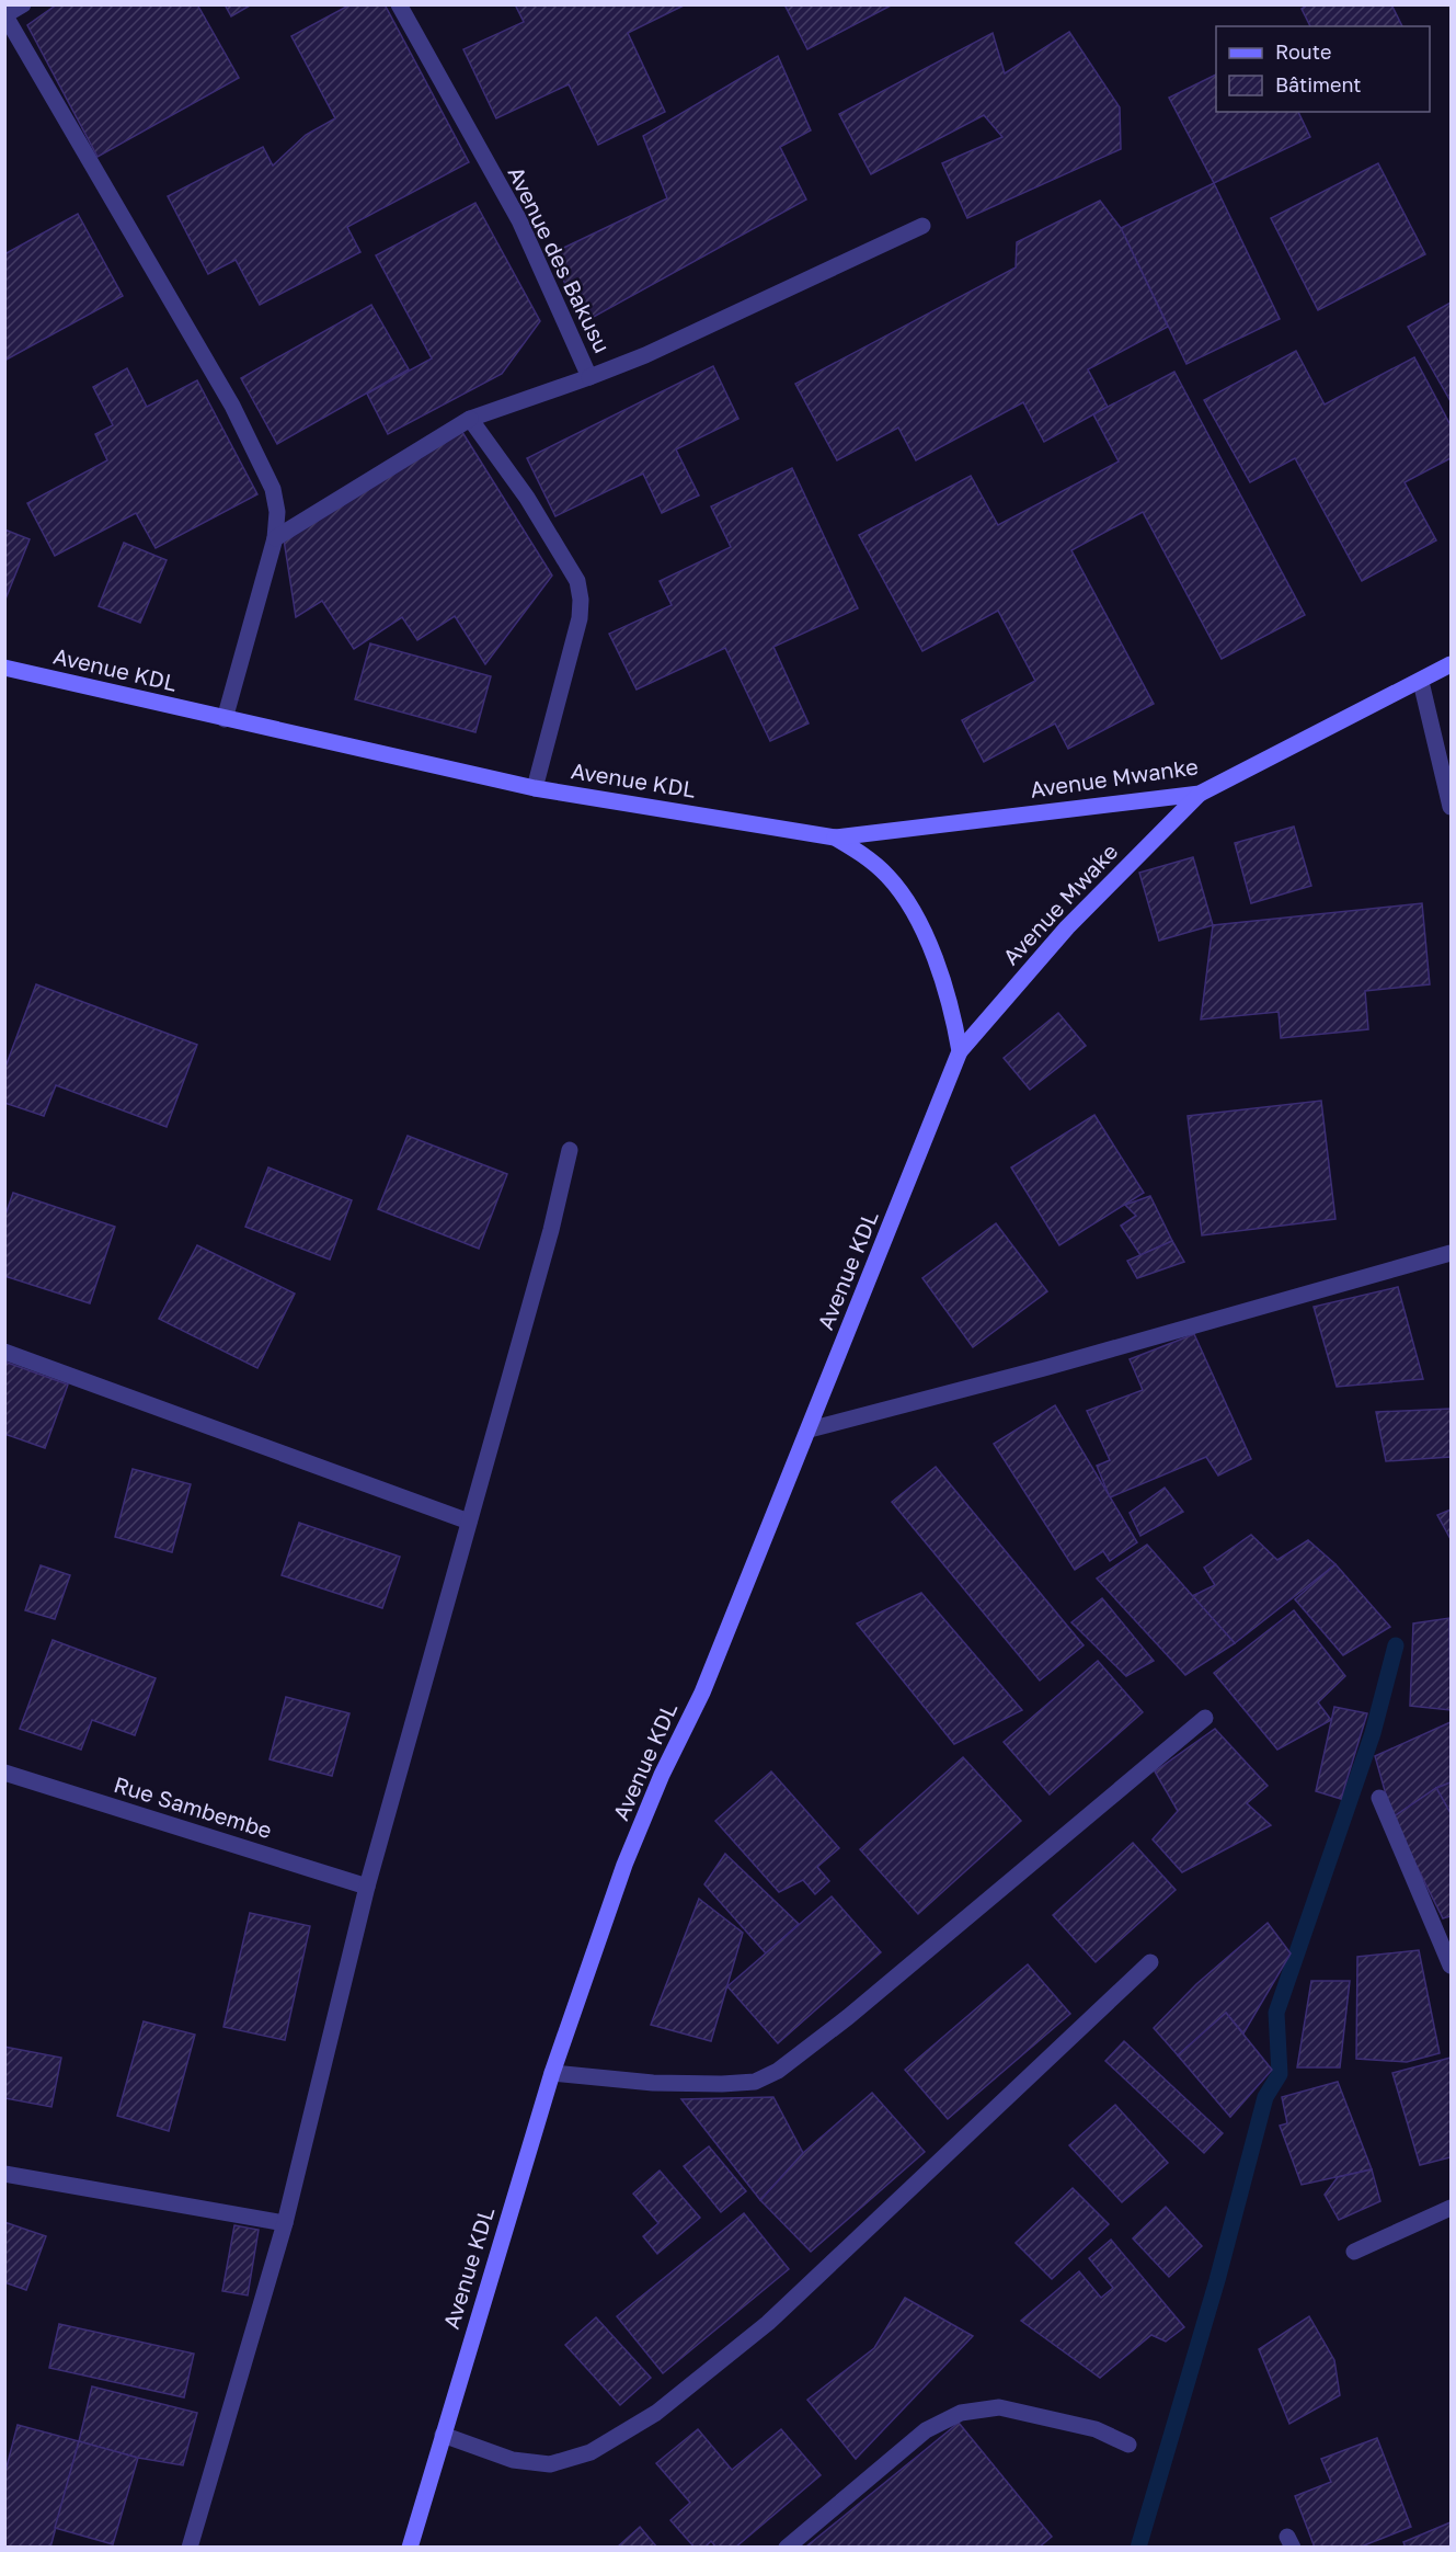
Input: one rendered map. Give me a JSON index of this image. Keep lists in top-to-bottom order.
{
  "streets": {
    "street": [
      "Avenue des Bakusu",
      "Avenue KDL",
      "Avenue Mwanke",
      "Avenue Mwake",
      "Rue Sambembe"
    ]
  },
  "crossings": [
    ["Avenue KDL", "Avenue Mwanke"],
    ["Avenue KDL", "Avenue Mwake"],
    ["Avenue Mwanke", "Avenue Mwake"]
  ],
  "legend": ["Route", "Bâtiment"]
}
